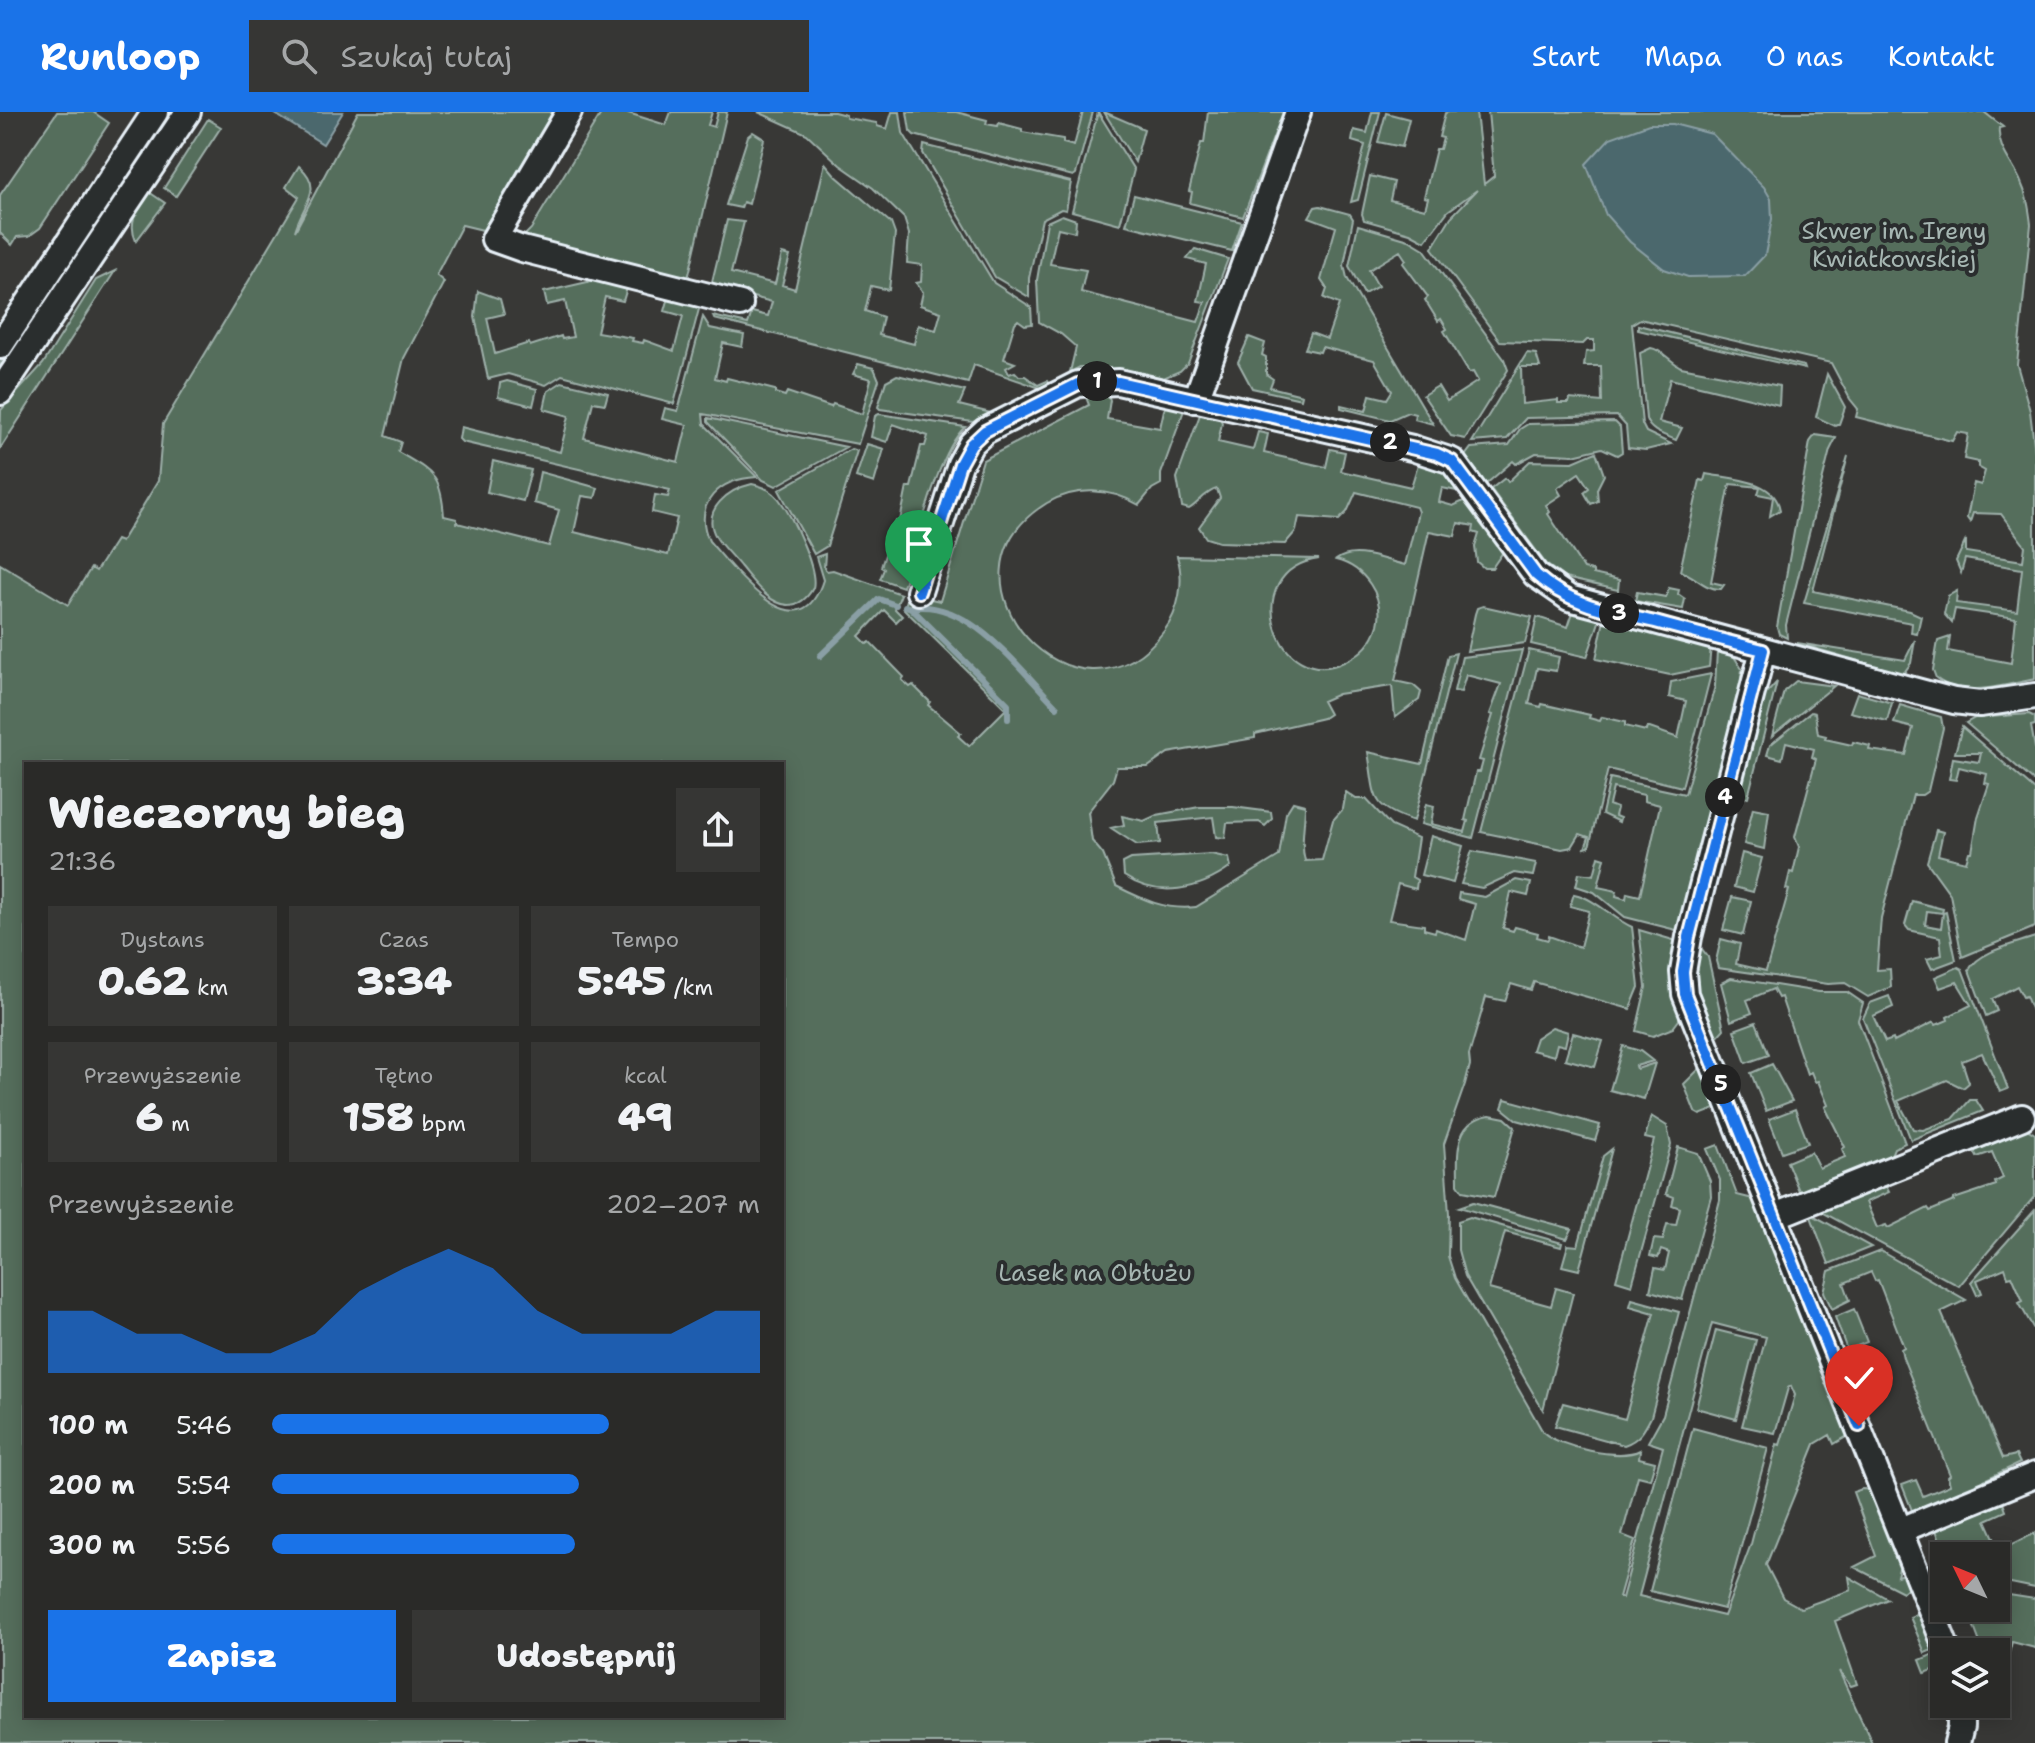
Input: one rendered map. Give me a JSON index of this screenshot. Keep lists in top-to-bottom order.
{
  "parks": ["Skwer im. Ireny Kwiatkowskiej", "Lasek na Obłużu"],
  "north": "top left",
  "page": {
    "header": "Runloop",
    "search": "Szukaj tutaj",
    "nav": [
      "Start",
      "Mapa",
      "O nas",
      "Kontakt"
    ],
    "pins": [
      "1",
      "2",
      "3",
      "4",
      "5"
    ],
    "heading": ["Wieczorny bieg", "21:36"],
    "stats": [
      ["Dystans", "0.62 km"],
      ["Czas", "3:34"],
      ["Tempo", "5:45 /km"],
      ["Przewyższenie", "6 m"],
      ["Tętno", "158 bpm"],
      ["kcal", "49"]
    ],
    "chart": ["Przewyższenie", "202–207 m"],
    "list": [
      {
        "name": "100 m",
        "note": "5:46"
      },
      {
        "name": "200 m",
        "note": "5:54"
      },
      {
        "name": "300 m",
        "note": "5:56"
      }
    ],
    "buttons": ["Zapisz", "Udostępnij"]
  }
}
